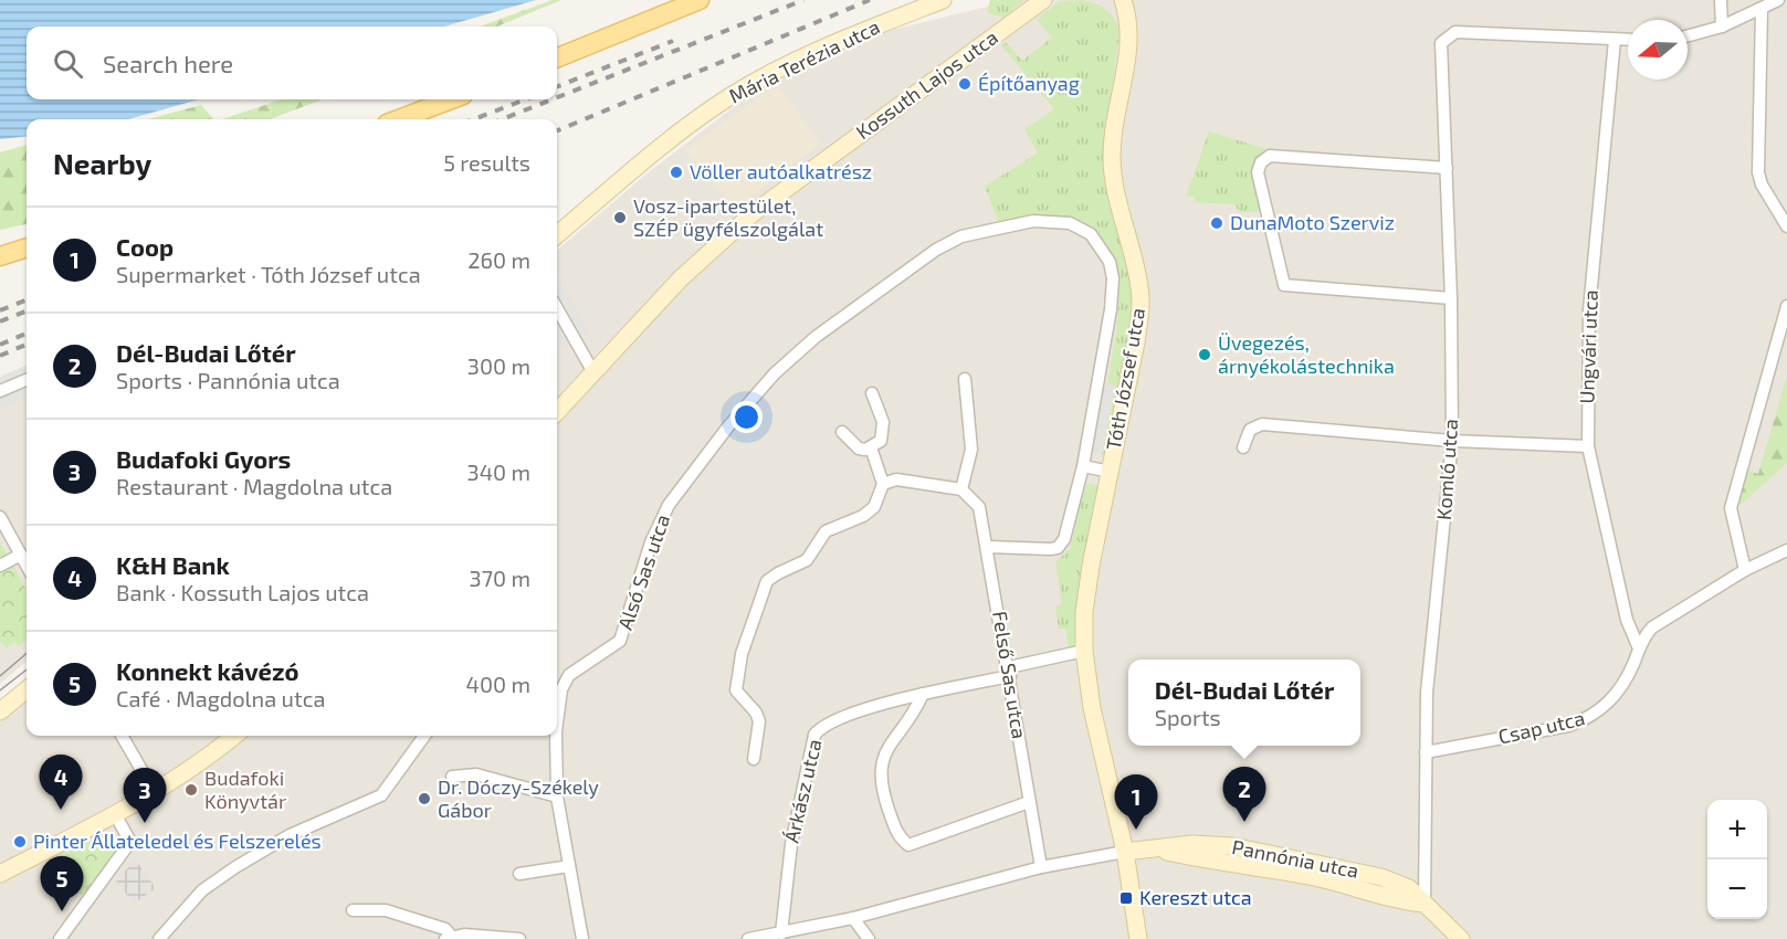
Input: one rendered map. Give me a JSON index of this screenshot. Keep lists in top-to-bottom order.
{
  "streets": {
    "main road": [
      "Mária Terézia utca",
      "Kossuth Lajos utca",
      "Tóth József utca",
      "Pannónia utca"
    ],
    "street": [
      "Ungvári utca",
      "Komló utca",
      "Alsó Sas utca",
      "Felső Sas utca",
      "Csap utca",
      "Árkász utca"
    ]
  },
  "crossings": [
    ["Ungvári utca", "Komló utca"],
    ["Ungvári utca", "Csap utca"],
    ["Tóth József utca", "Alsó Sas utca"],
    ["Tóth József utca", "Felső Sas utca"],
    ["Tóth József utca", "Árkász utca"],
    ["Tóth József utca", "Pannónia utca"],
    ["Komló utca", "Csap utca"],
    ["Komló utca", "Pannónia utca"],
    ["Felső Sas utca", "Árkász utca"]
  ],
  "places": {
    "other": [
      "Építőanyag",
      "Völler autóalkatrész",
      "Vosz-ipartestület, SZÉP ügyfélszolgálat",
      "DunaMoto Szerviz",
      "Üvegezés, árnyékolástechnika",
      "Budafoki Könyvtár",
      "Dr. Dóczy-Székely Gábor",
      "Pinter Állateledel és Felszerelés"
    ],
    "transit": ["Kereszt utca"]
  },
  "north": "left",
  "page": {
    "search": "Search here",
    "heading": ["Nearby", "5 results"],
    "list": [
      {
        "mark": "1",
        "name": "Coop",
        "note": "Supermarket · Tóth József utca",
        "value": "260 m"
      },
      {
        "mark": "2",
        "name": "Dél-Budai Lőtér",
        "note": "Sports · Pannónia utca",
        "value": "300 m"
      },
      {
        "mark": "3",
        "name": "Budafoki Gyors",
        "note": "Restaurant · Magdolna utca",
        "value": "340 m"
      },
      {
        "mark": "4",
        "name": "K&H Bank",
        "note": "Bank · Kossuth Lajos utca",
        "value": "370 m"
      },
      {
        "mark": "5",
        "name": "Konnekt kávézó",
        "note": "Café · Magdolna utca",
        "value": "400 m"
      }
    ],
    "popup": ["Dél-Budai Lőtér", "Sports"],
    "pins": [
      "4",
      "2",
      "3",
      "1",
      "5"
    ],
    "map_buttons": ["+", "−"]
  }
}
